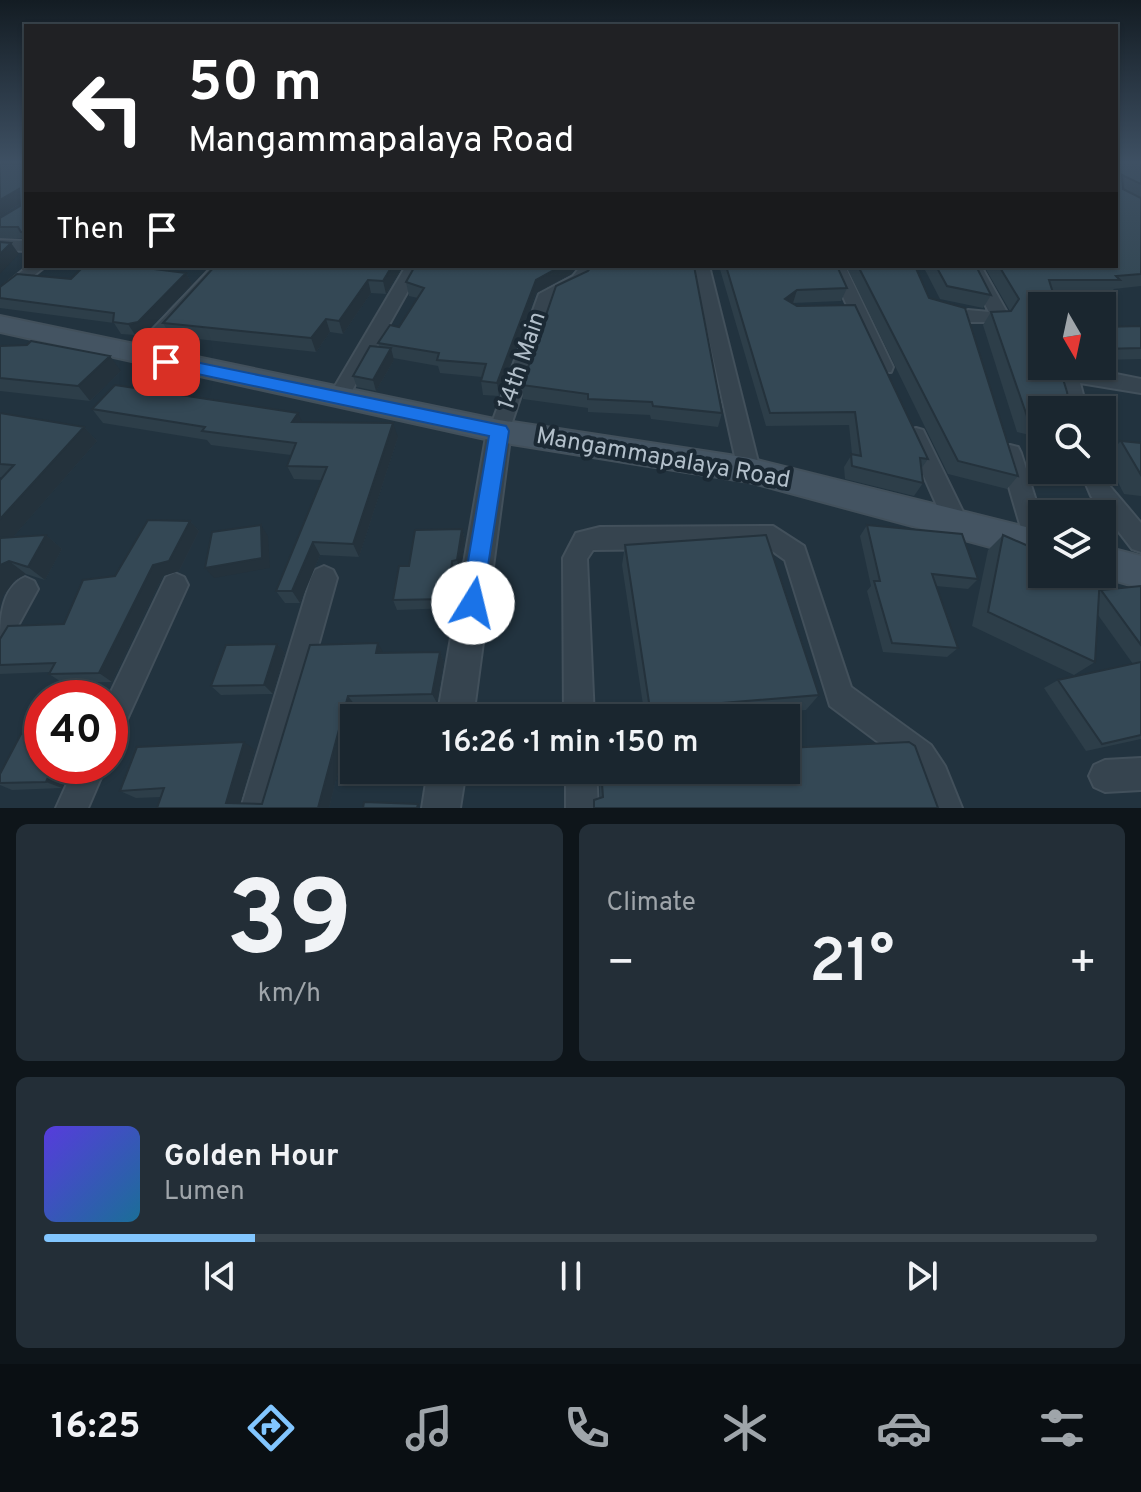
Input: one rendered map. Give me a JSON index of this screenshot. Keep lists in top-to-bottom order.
{
  "streets": {
    "main road": ["Mangammapalaya Road"],
    "street": ["14th Main"]
  },
  "crossings": [
    ["14th Main", "Mangammapalaya Road"]
  ],
  "north": "bottom",
  "page": {
    "turn": ["50 m", "Mangammapalaya Road"],
    "then": "Then",
    "limit": "40",
    "trip": "16:26 · 1 min · 150 m",
    "tile": [
      ["39", "km/h"],
      "Climate"
    ],
    "heat": ["−", "21°", "+"],
    "song": ["Golden Hour", "Lumen"],
    "tabs": "16:25"
  }
}
